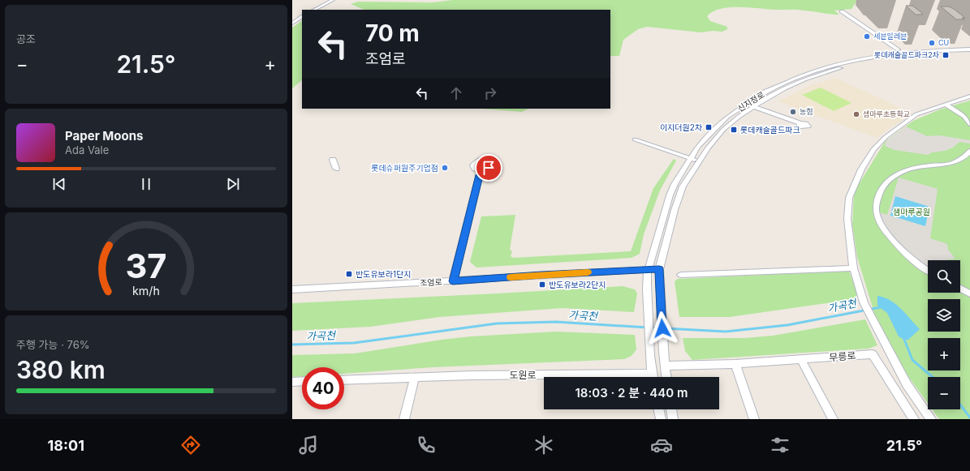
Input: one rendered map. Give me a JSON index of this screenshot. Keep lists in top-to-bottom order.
{
  "streets": {
    "street": [
      "신지정로",
      "조엄로",
      "무릉로",
      "도원로"
    ]
  },
  "crossings": [
    ["신지정로", "조엄로"],
    ["신지정로", "무릉로"]
  ],
  "water": ["가곡천"],
  "parks": ["샘마루공원"],
  "places": {
    "other": [
      "세븐일레븐",
      "CU",
      "농협",
      "샘마루초등학교",
      "롯데슈퍼원주기업점"
    ],
    "transit": [
      "롯데캐슬골드파크2차",
      "이지더원2차",
      "롯데캐슬골드파크",
      "반도유보라1단지",
      "반도유보라2단지"
    ]
  },
  "page": {
    "tile": [
      "공조",
      ["주행 가능 · 76%", "380 km"]
    ],
    "turn": ["70 m", "조엄로"],
    "heat": ["−", "21.5°", "+"],
    "song": ["Paper Moons", "Ada Vale"],
    "map_buttons": ["+", "−"],
    "limit": "40",
    "trip": "18:03 · 2 분 · 440 m",
    "tabs": ["18:01", "21.5°"],
    "gauge": ["37", "km/h"]
  }
}
